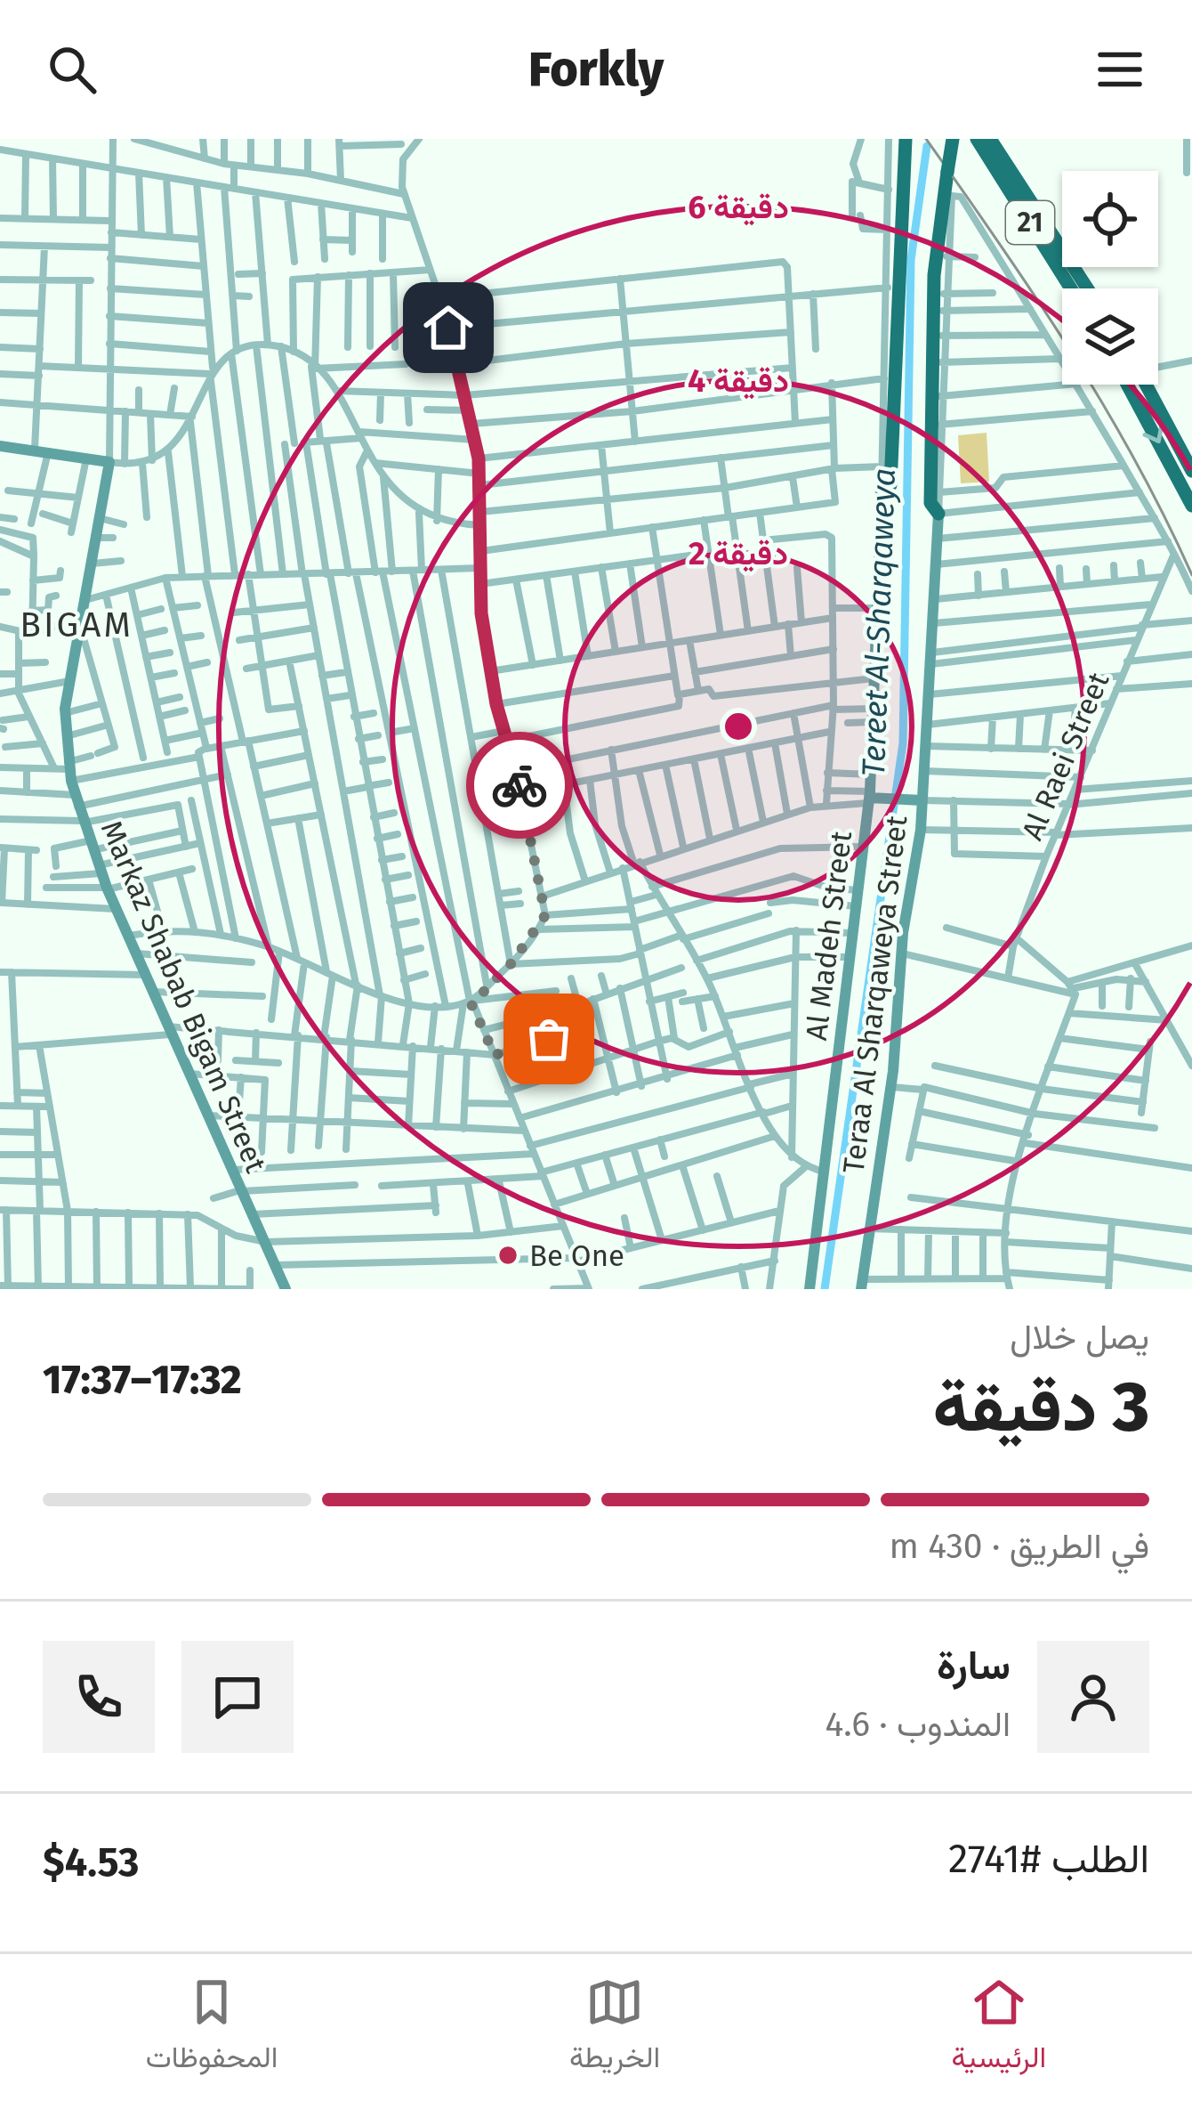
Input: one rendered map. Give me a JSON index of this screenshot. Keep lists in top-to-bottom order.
{
  "streets": {
    "highway": ["21"],
    "main road": ["Al Madeh Street", "Teraa Al Sharqaweya Street", "Markaz Shabab Bigam Street"],
    "street": ["Al Raei Street"]
  },
  "districts": ["BIGAM"],
  "water": ["Tereet Al-Sharqaweya"],
  "places": ["Be One"],
  "page": {
    "header": "Forkly",
    "heading": ["3 دقيقة", "يصل خلال", "17:32–17:37"],
    "panel": [
      "سارة",
      "المندوب · 4.6",
      "الطلب #2741",
      "$4.53"
    ],
    "bar": "في الطريق · 430 m",
    "tabs": ["الرئيسية", "الخريطة", "المحفوظات"]
  },
  "rings": ["6 دقيقة", "4 دقيقة", "2 دقيقة"]
}
